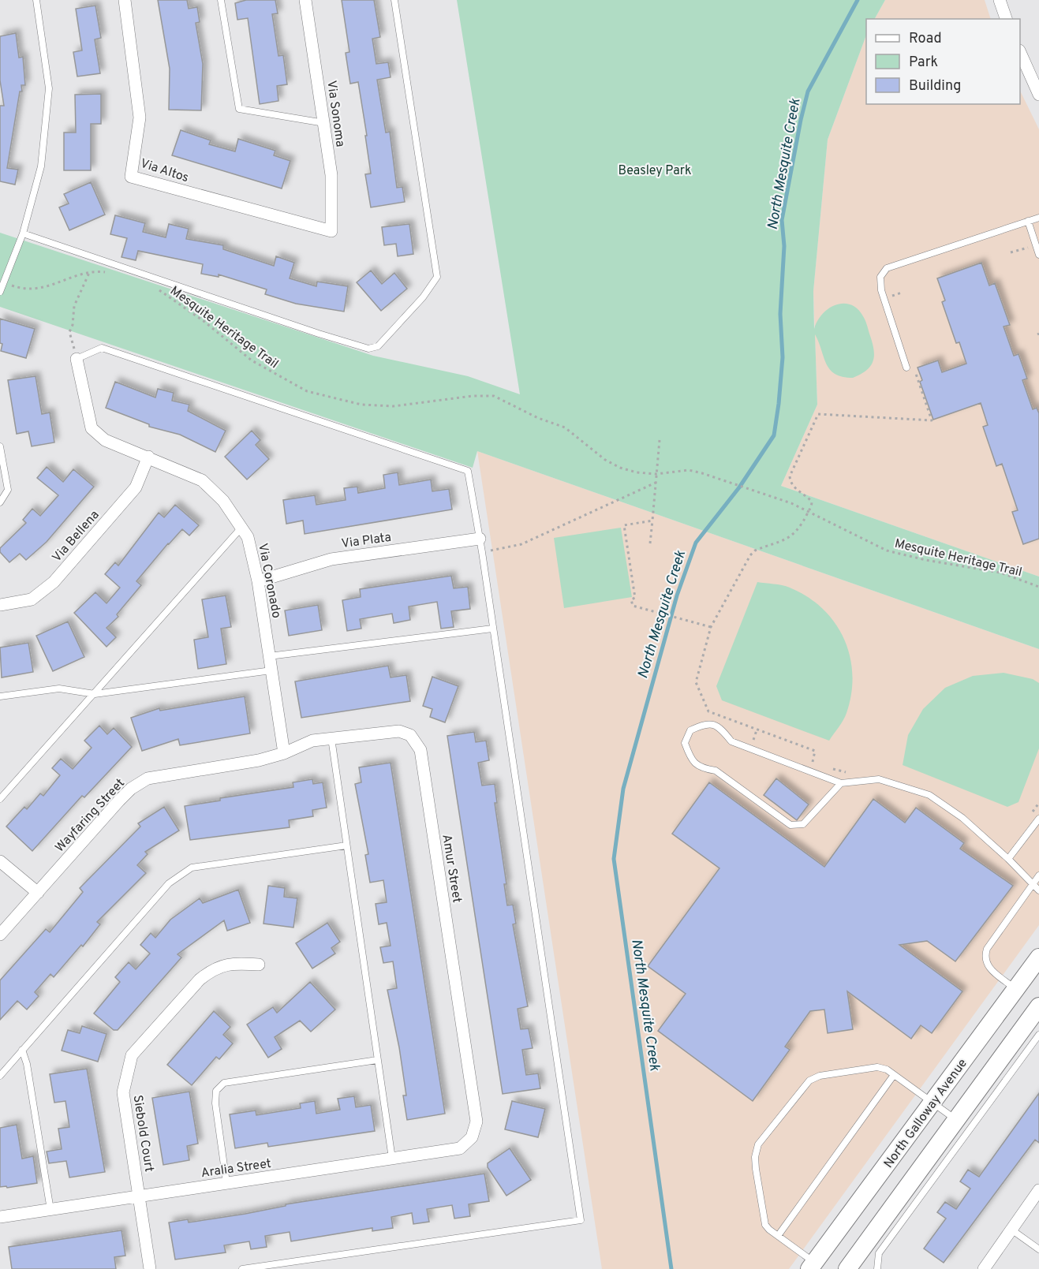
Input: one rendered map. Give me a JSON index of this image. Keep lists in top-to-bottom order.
{
  "streets": {
    "main road": ["North Galloway Avenue"],
    "street": [
      "Via Sonoma",
      "Via Altos",
      "Via Bellena",
      "Via Plata",
      "Via Coronado",
      "Wayfaring Street",
      "Amur Street",
      "Siebold Court",
      "Aralia Street"
    ],
    "path": ["Mesquite Heritage Trail"]
  },
  "crossings": [
    ["Via Sonoma", "Via Altos"],
    ["Via Bellena", "Via Coronado"],
    ["Via Plata", "Via Coronado"],
    ["Via Coronado", "Wayfaring Street"],
    ["Via Coronado", "Amur Street"],
    ["Wayfaring Street", "Amur Street"],
    ["Amur Street", "Aralia Street"],
    ["Siebold Court", "Aralia Street"]
  ],
  "water": ["North Mesquite Creek"],
  "parks": ["Beasley Park"],
  "legend": ["Road", "Park", "Building"]
}
